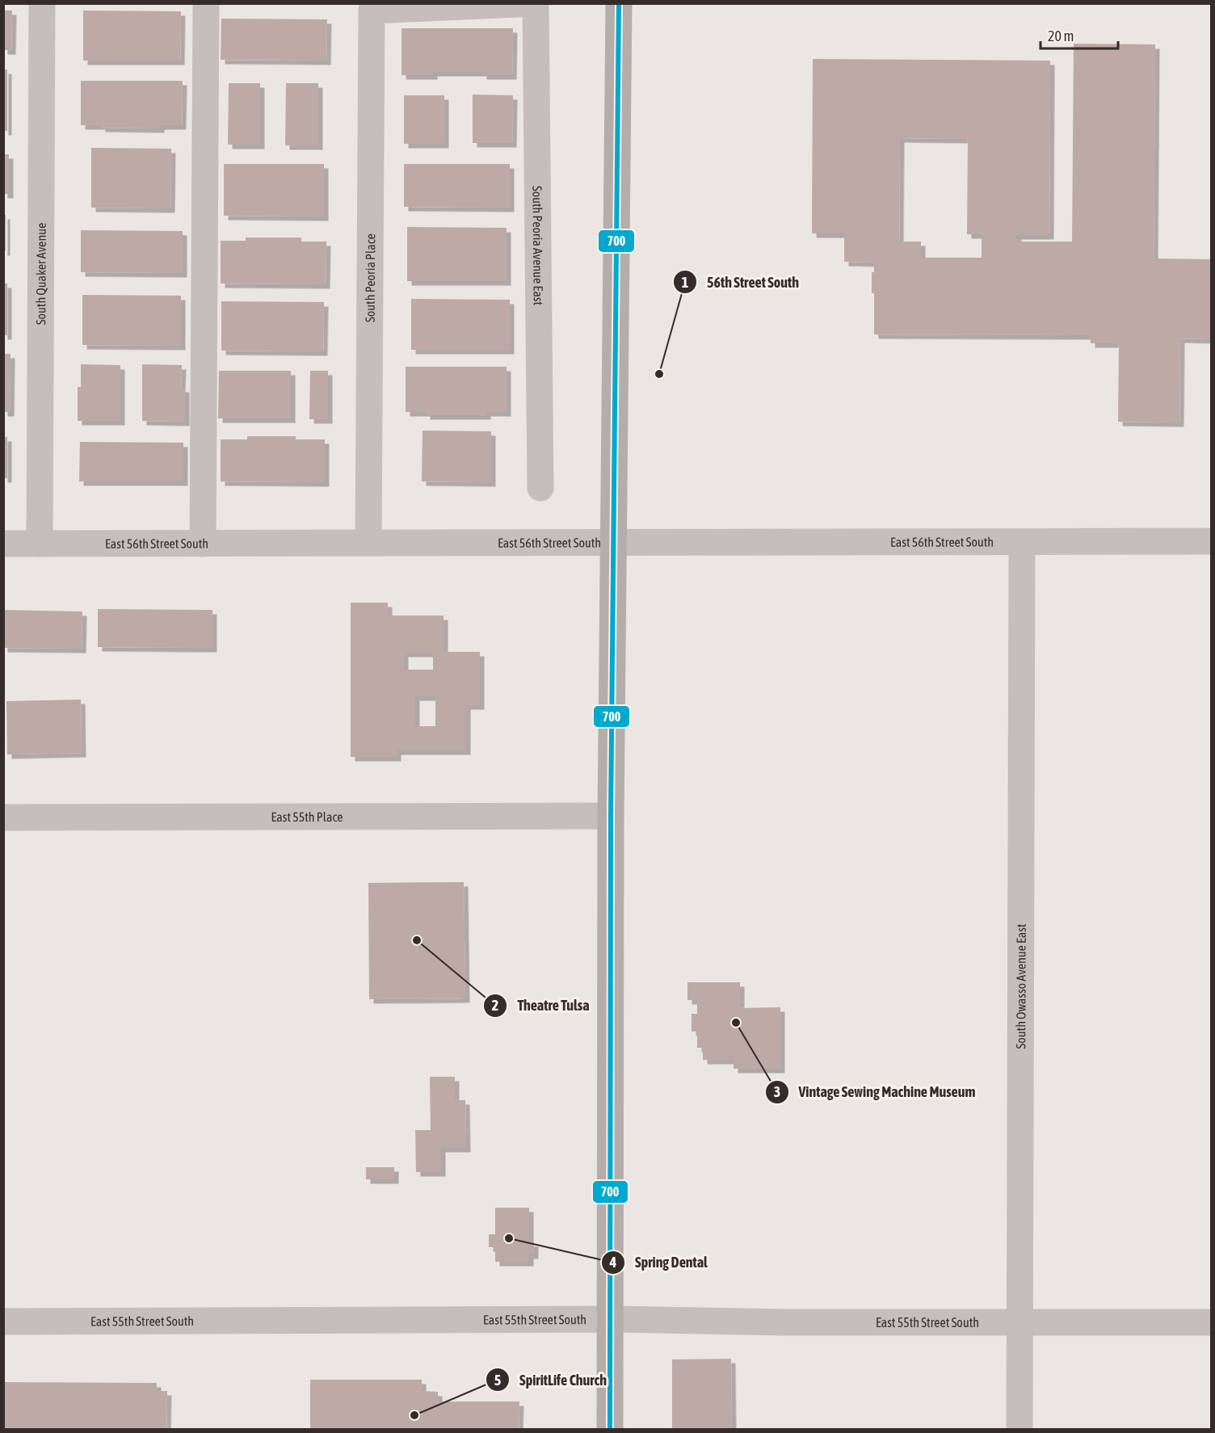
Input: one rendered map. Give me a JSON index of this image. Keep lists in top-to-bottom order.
{
  "streets": {
    "street": [
      "South Peoria Avenue East",
      "South Quaker Avenue",
      "South Peoria Place",
      "East 56th Street South",
      "East 55th Place",
      "South Owasso Avenue East",
      "East 55th Street South"
    ]
  },
  "crossings": [
    ["South Peoria Avenue East", "South Peoria Place"],
    ["South Quaker Avenue", "East 56th Street South"],
    ["South Peoria Place", "East 56th Street South"],
    ["East 56th Street South", "South Owasso Avenue East"],
    ["South Owasso Avenue East", "East 55th Street South"]
  ],
  "places": [
    "56th Street South",
    "Theatre Tulsa",
    "Vintage Sewing Machine Museum",
    "Spring Dental",
    "SpiritLife Church"
  ],
  "lines": ["transit line 700"],
  "scale_bar": "20 m"
}
